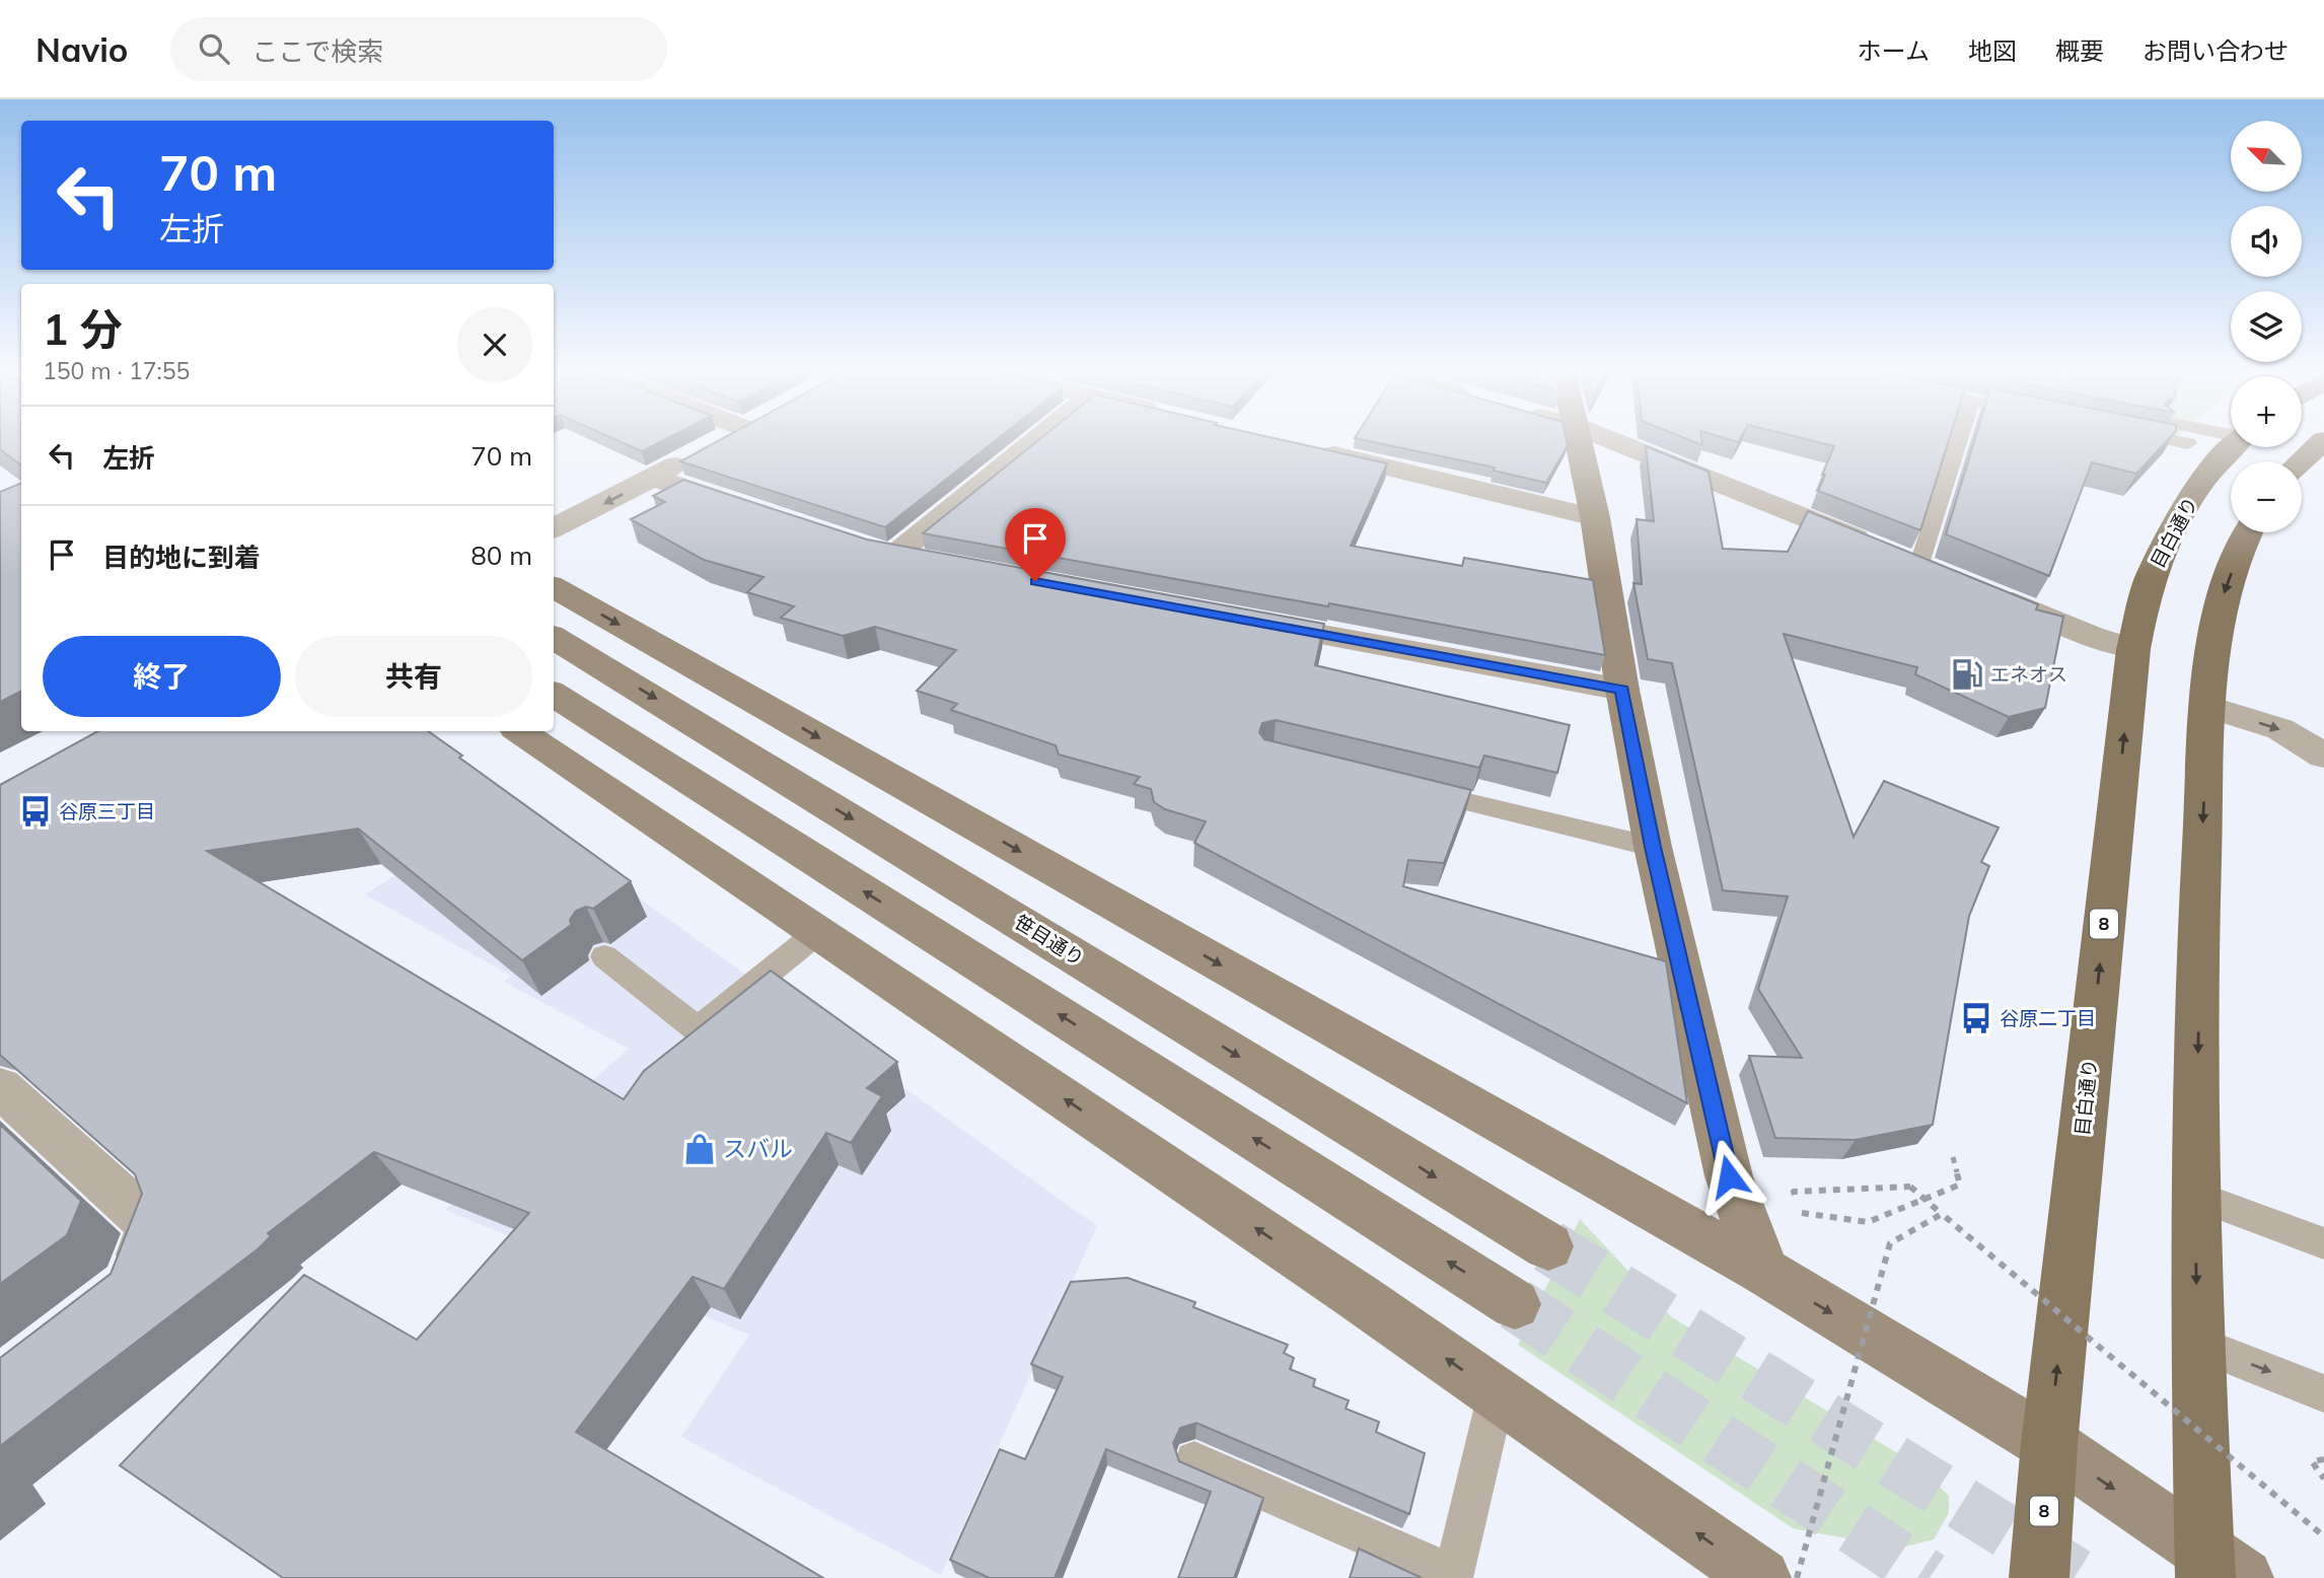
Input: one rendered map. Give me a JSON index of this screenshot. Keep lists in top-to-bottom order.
{
  "streets": {
    "main road": ["目白通り", "8", "笹目通り"]
  },
  "places": {
    "fuel station": ["エネオス"],
    "bus stop": ["谷原三丁目", "谷原二丁目"],
    "shop": ["スバル"]
  },
  "north": "top left",
  "page": {
    "header": "Navio",
    "search": "ここで検索",
    "nav": [
      "ホーム",
      "地図",
      "概要",
      "お問い合わせ"
    ],
    "map_buttons": ["+", "−"],
    "turn": ["70 m", "左折"],
    "heading": ["1 分", "150 m · 17:55"],
    "list": [
      {
        "name": "左折",
        "value": "70 m"
      },
      {
        "name": "目的地に到着",
        "value": "80 m"
      }
    ],
    "buttons": ["終了", "共有"]
  }
}
